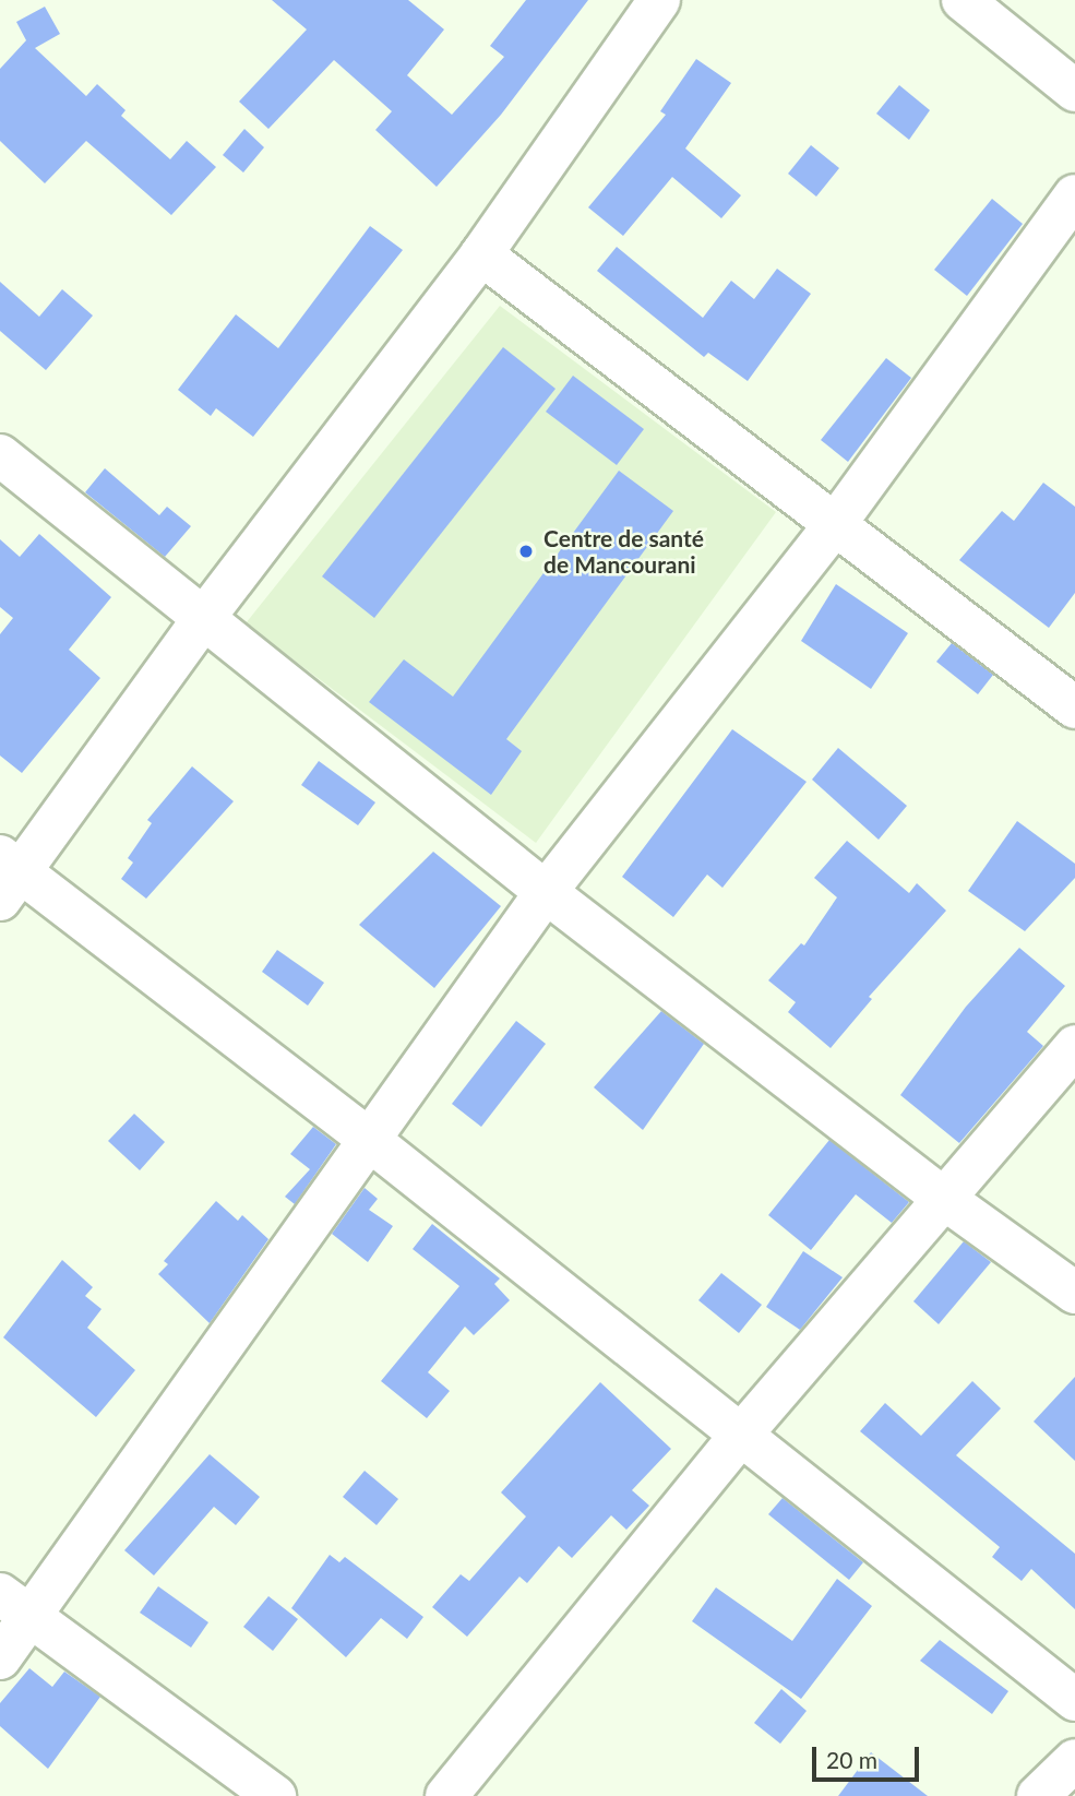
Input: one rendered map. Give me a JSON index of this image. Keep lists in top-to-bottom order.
{
  "places": ["Centre de santé de Mancourani"],
  "scale_bar": "20 m"
}
